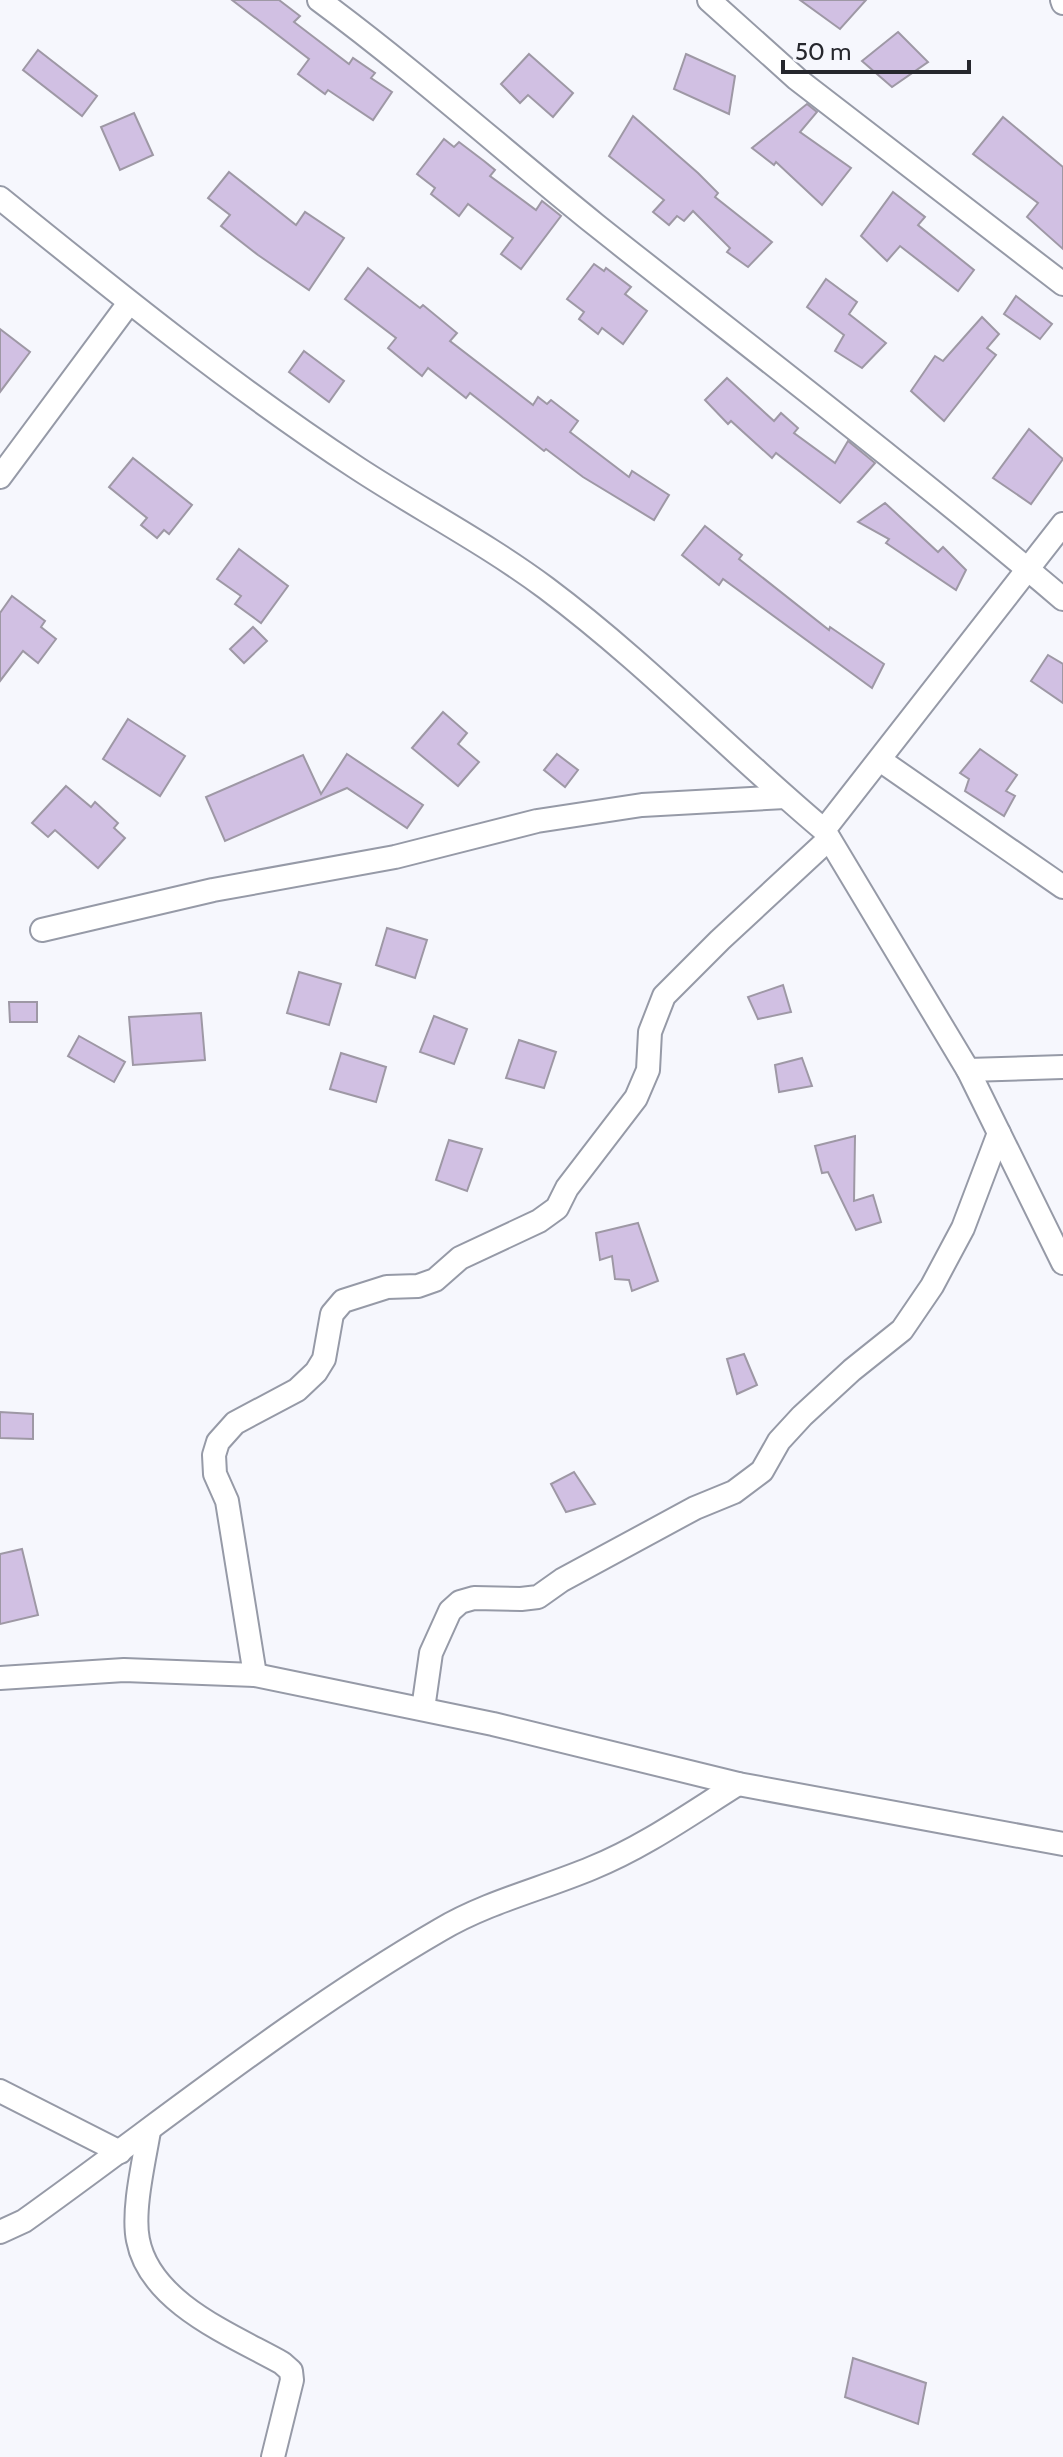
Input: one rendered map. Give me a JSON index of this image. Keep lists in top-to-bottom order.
{
  "scale_bar": "50 m"
}
